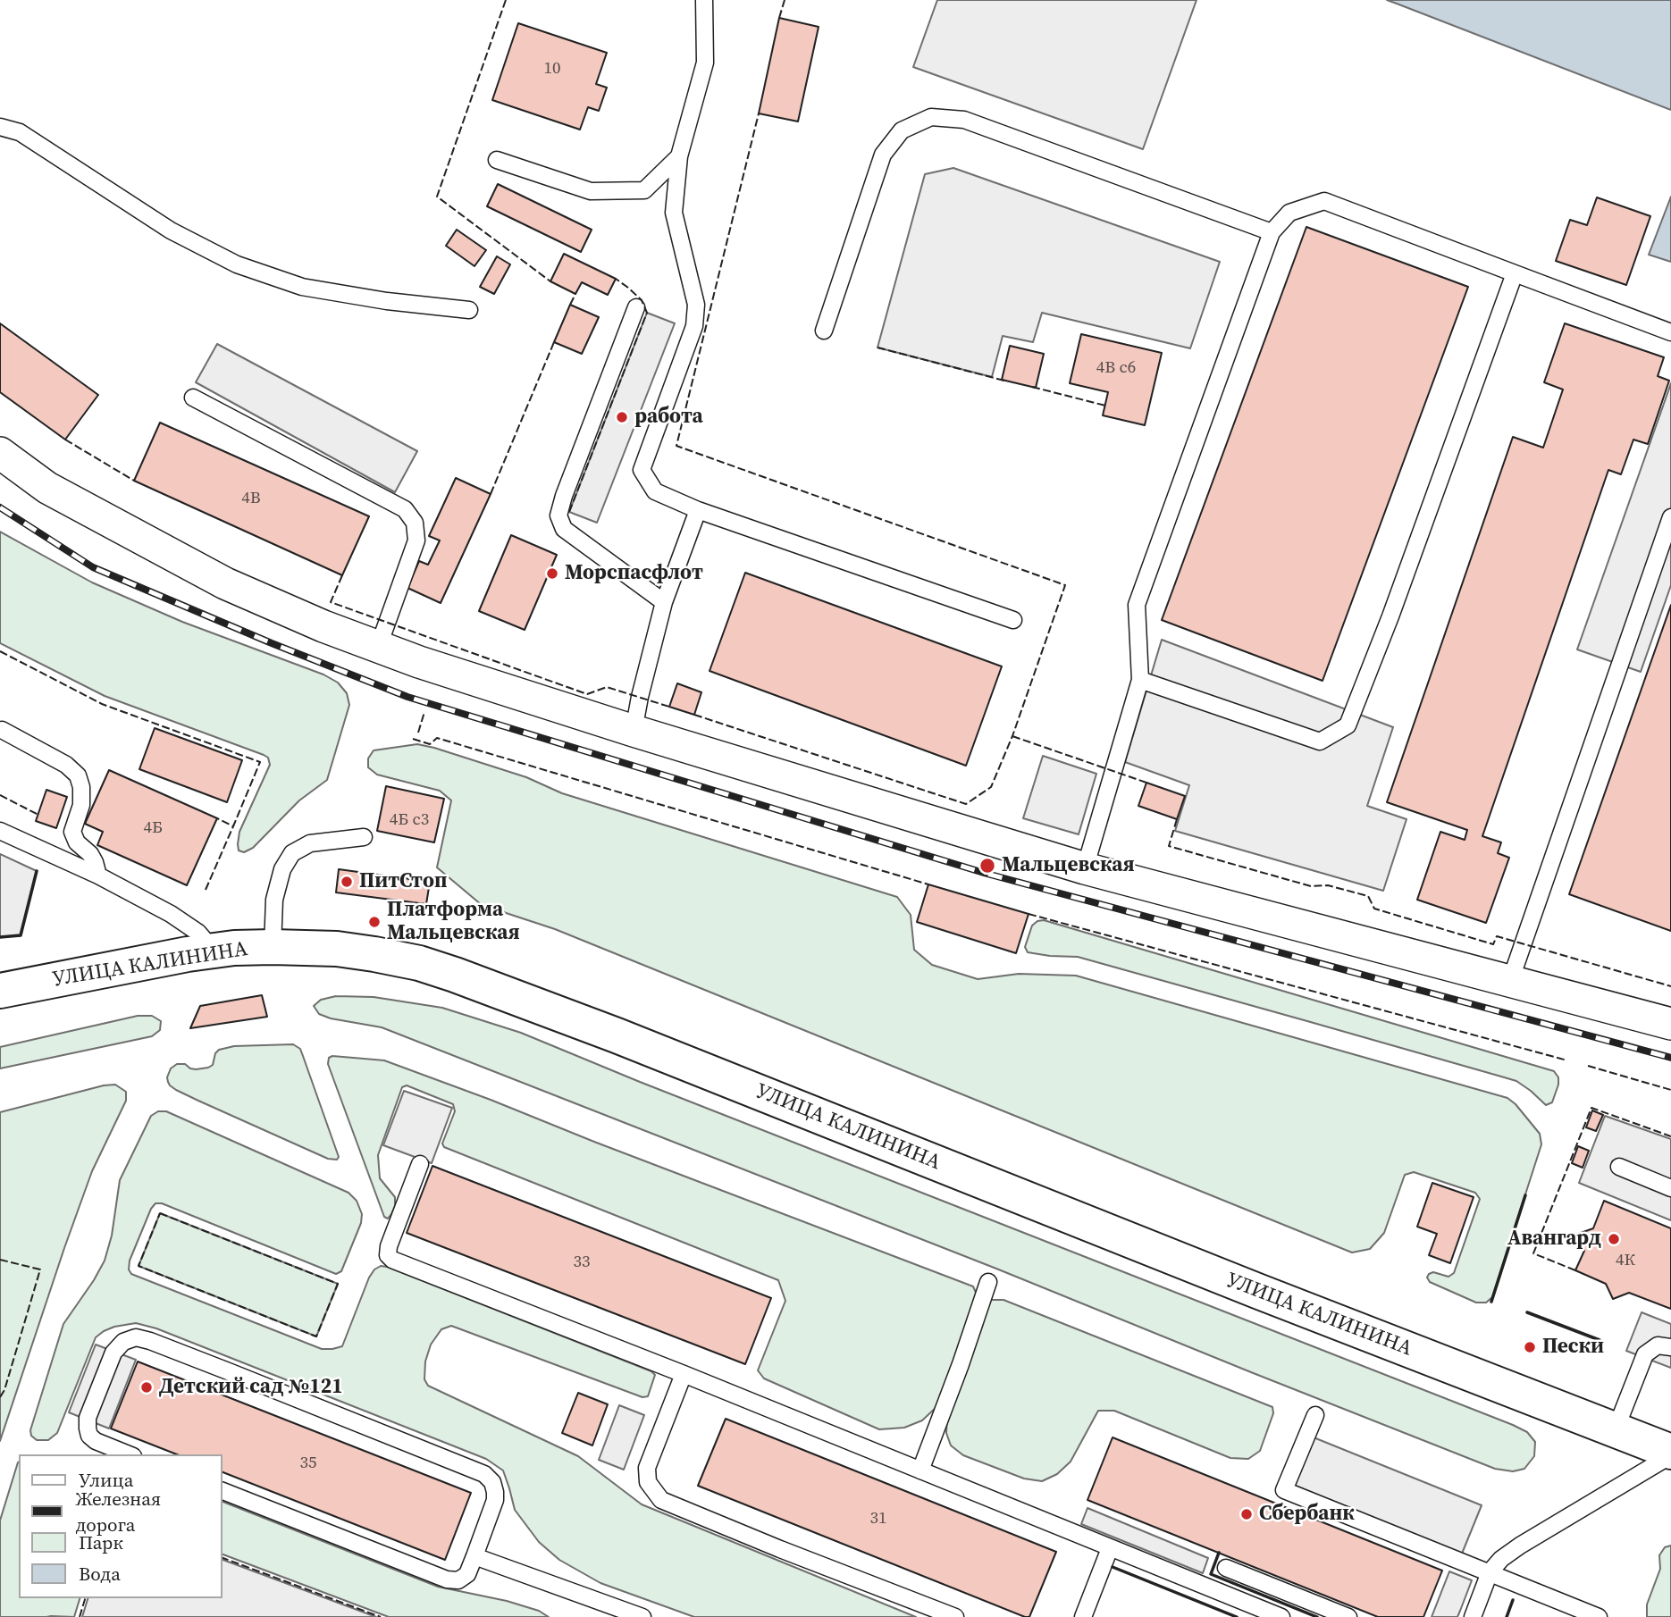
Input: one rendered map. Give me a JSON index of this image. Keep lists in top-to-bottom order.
{
  "streets": {
    "main road": ["УЛИЦА КАЛИНИНА"]
  },
  "places": [
    "работа",
    "Морспасфлот",
    "Мальцевская",
    "ПитСтоп",
    "Платформа Мальцевская",
    "Авангард",
    "Пески",
    "Детский сад №121",
    "Сбербанк"
  ],
  "house_numbers": [
    "10",
    "4В с6",
    "4В",
    "4Б с3",
    "4Б",
    "4К",
    "33",
    "35",
    "31"
  ],
  "legend": [
    "Улица",
    "Железная дорога",
    "Парк",
    "Вода"
  ]
}
